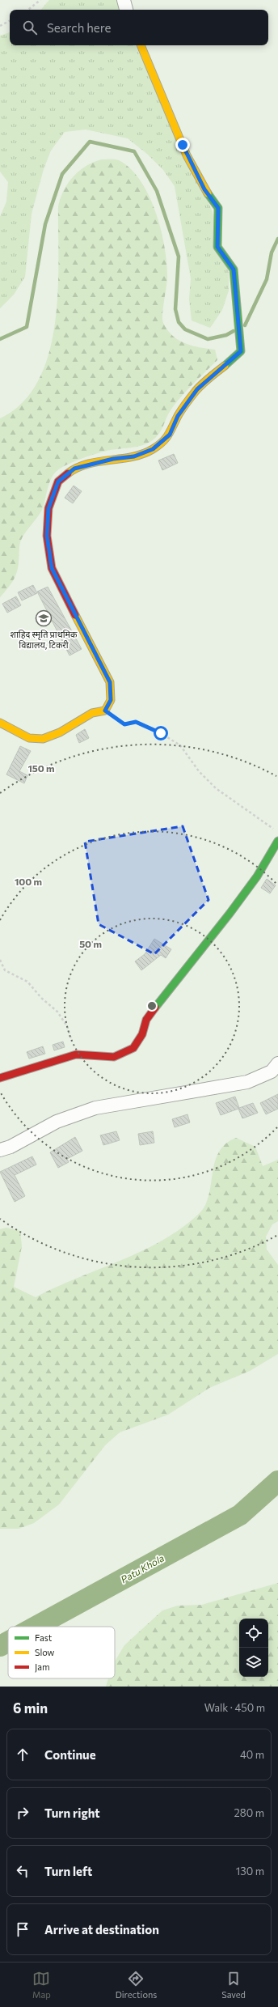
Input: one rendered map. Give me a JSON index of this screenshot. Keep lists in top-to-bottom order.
{
  "water": ["Patu Khola"],
  "places": {
    "school or university": ["शाहिद स्मृति प्राथमिक विद्यालय, टिकरी"]
  },
  "legend": ["Fast", "Slow", "Jam"],
  "page": {
    "search": "Search here",
    "heading": ["6 min", "Walk · 450 m"],
    "list": [
      ["Continue", "40 m"],
      ["Turn right", "280 m"],
      ["Turn left", "130 m"],
      "Arrive at destination"
    ],
    "nav": ["Map", "Directions", "Saved"]
  },
  "rings": ["150 m", "100 m", "50 m"]
}
